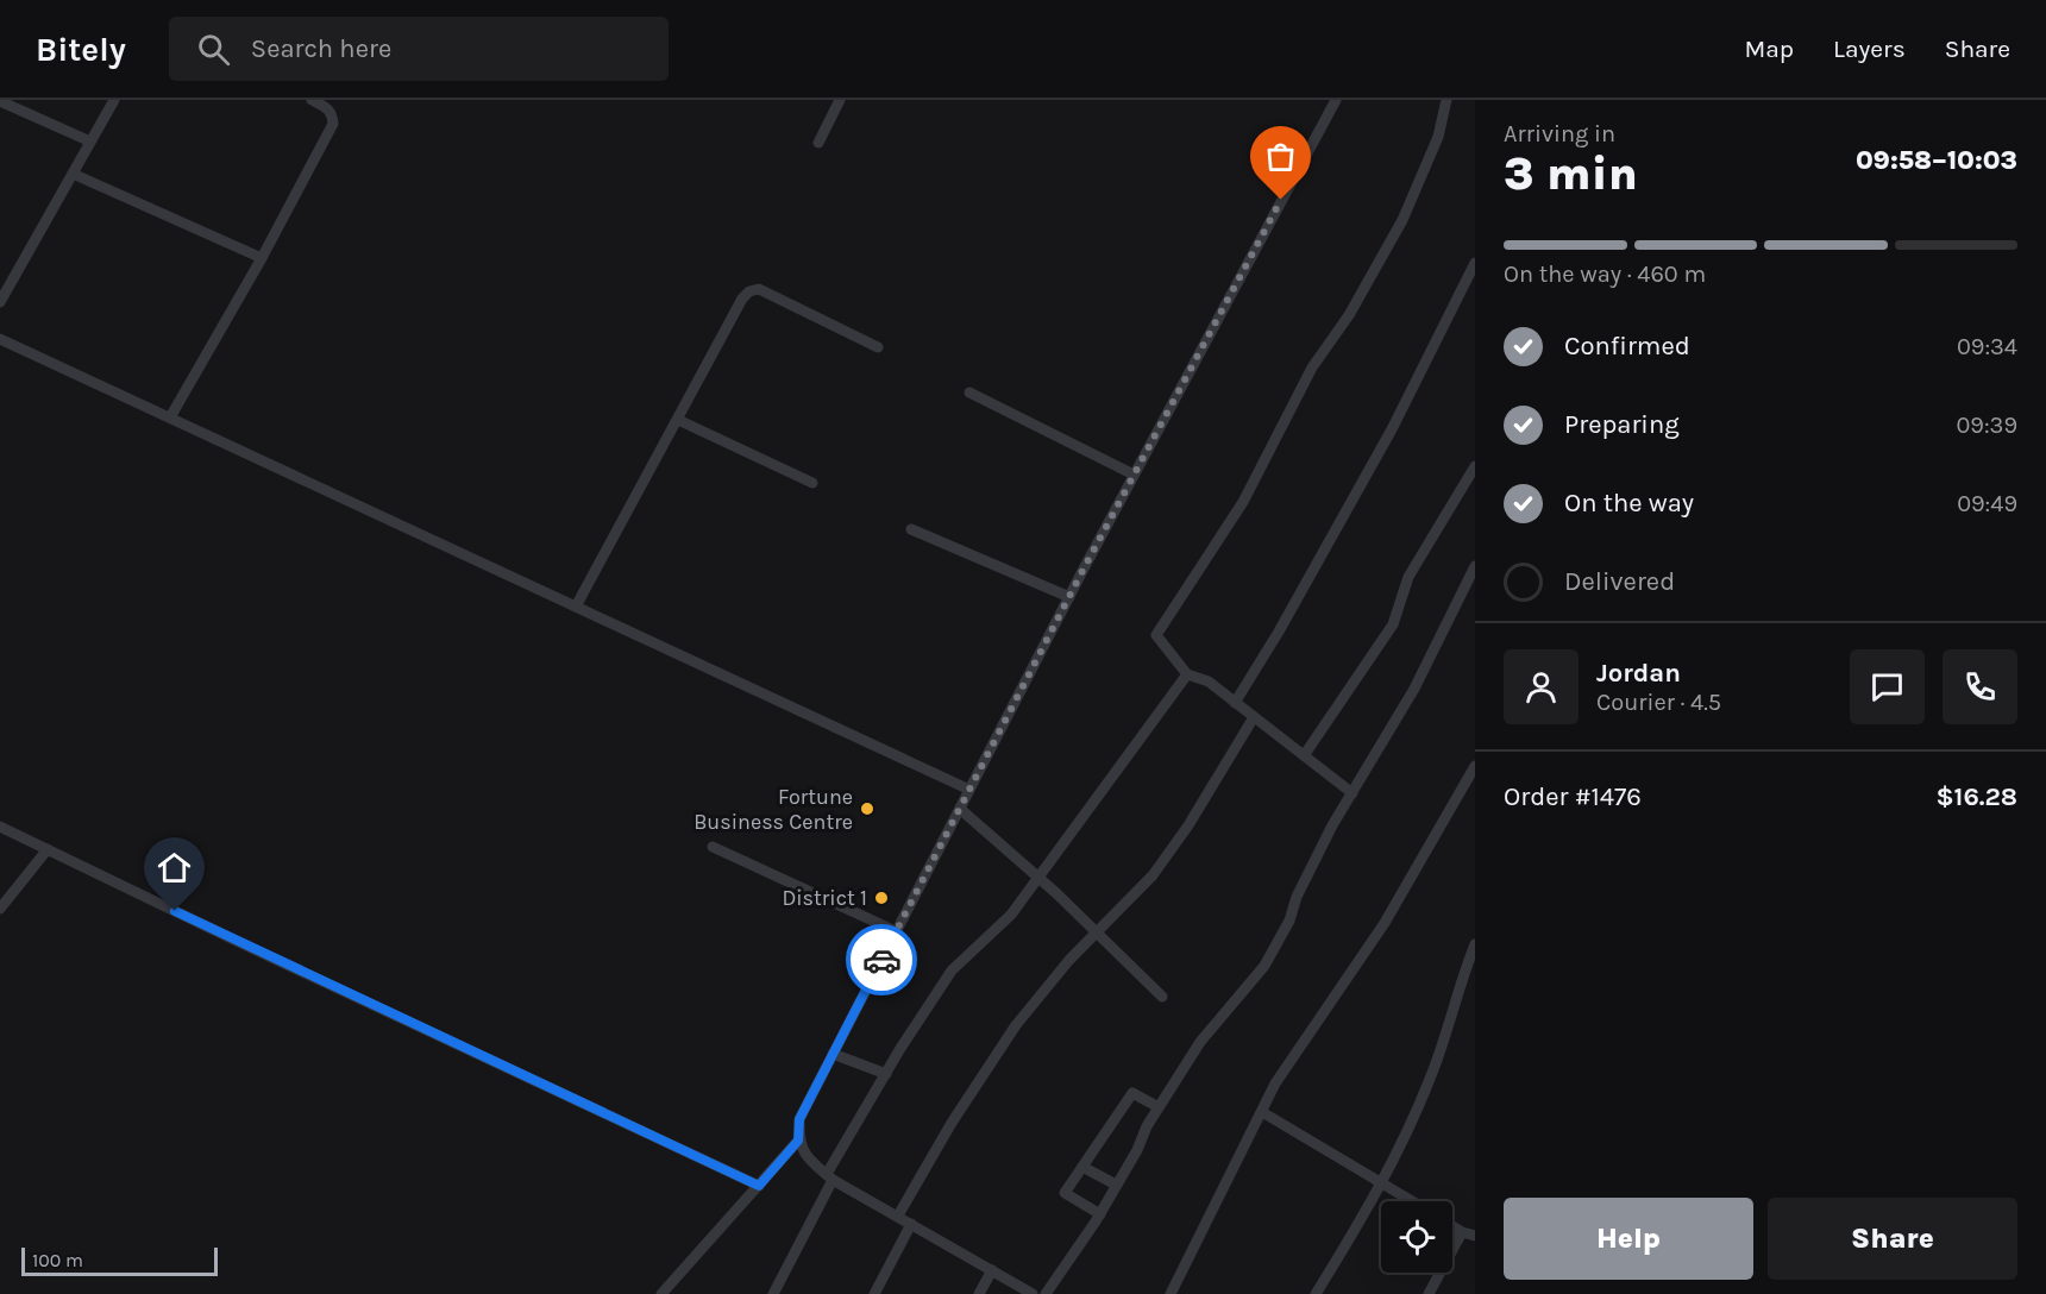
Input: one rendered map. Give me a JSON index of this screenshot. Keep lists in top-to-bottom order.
{
  "places": ["Fortune Business Centre", "District 1"],
  "scale_bar": "100 m",
  "page": {
    "header": "Bitely",
    "search": "Search here",
    "nav": ["Map", "Layers", "Share"],
    "heading": ["3 min", "Arriving in", "09:58–10:03"],
    "panel": [
      "Jordan",
      "Courier · 4.5",
      "Order #1476",
      "$16.28"
    ],
    "bar": "On the way · 460 m",
    "list": [
      ["Confirmed", "09:34"],
      ["Preparing", "09:39"],
      ["On the way", "09:49"],
      "Delivered"
    ],
    "buttons": ["Help", "Share"],
    "scale": "100 m"
  }
}
